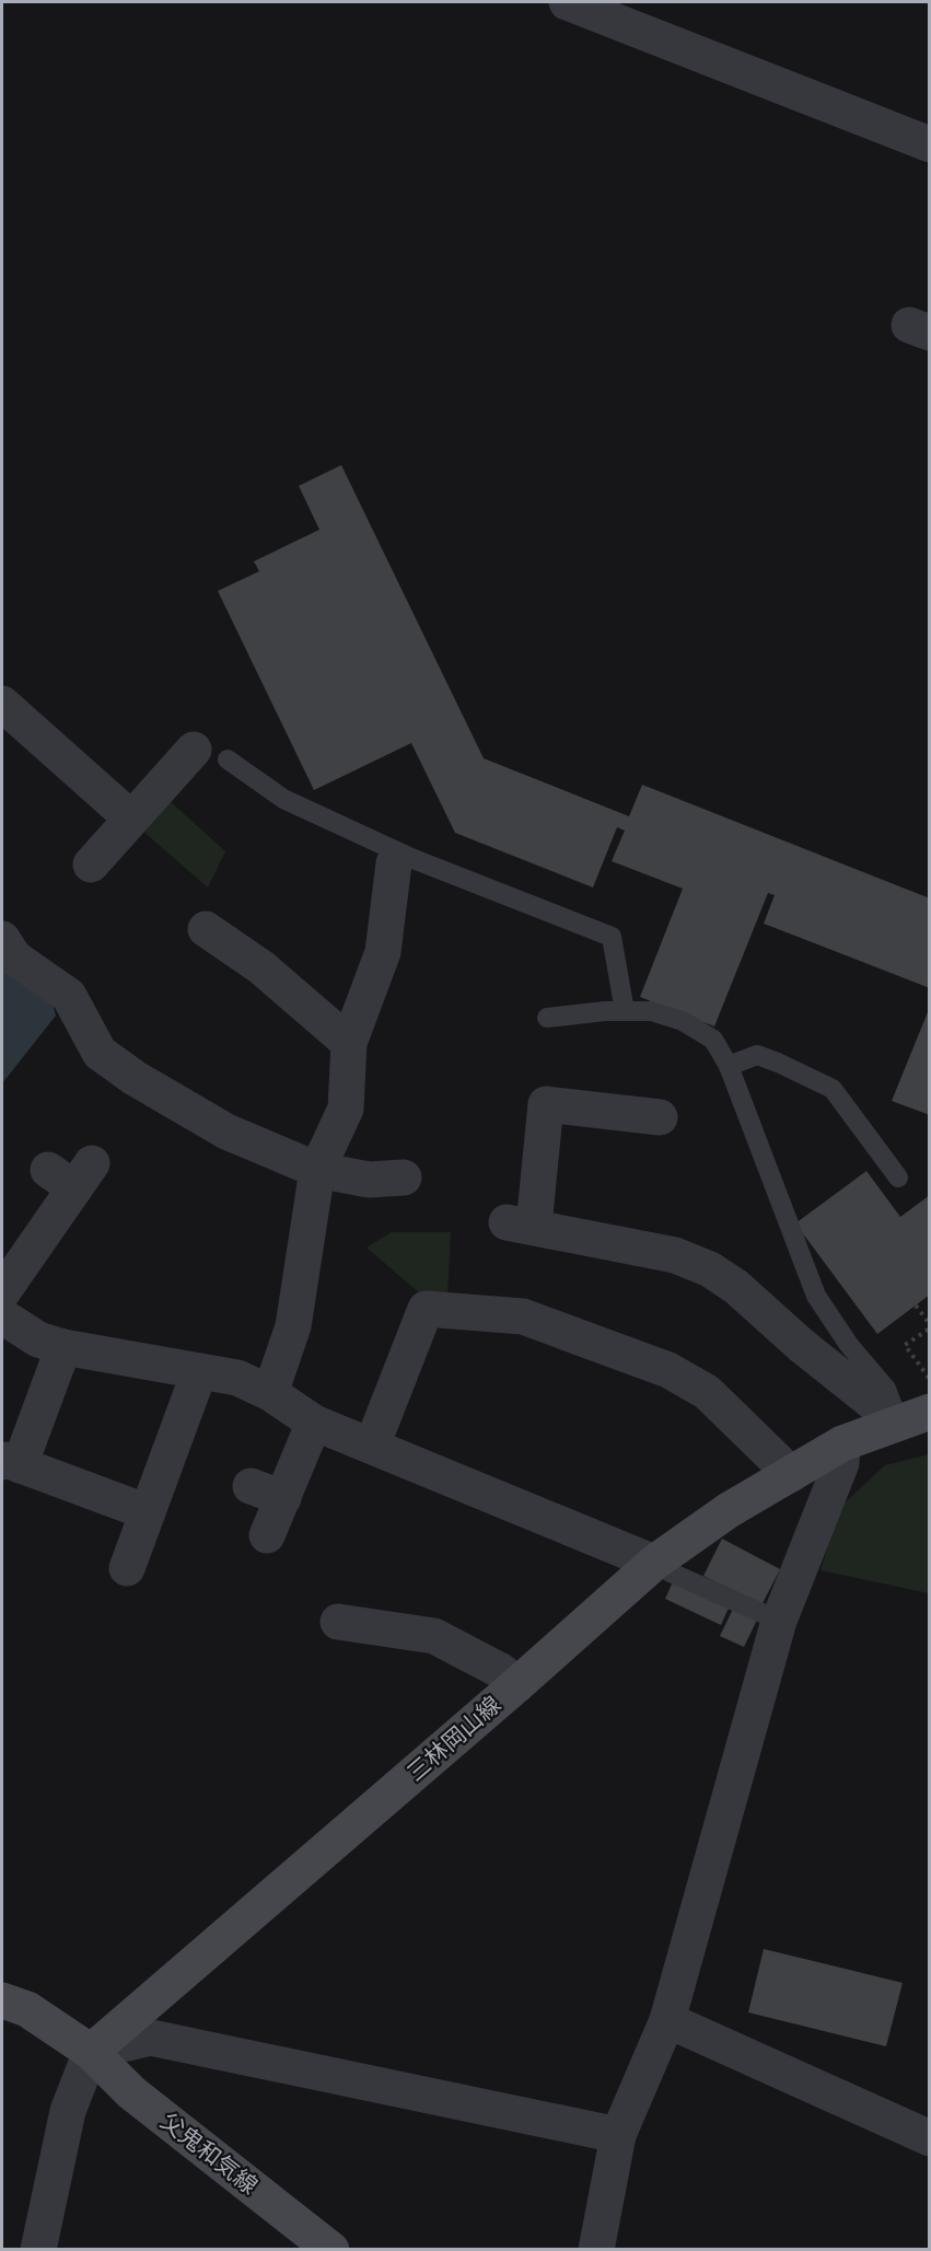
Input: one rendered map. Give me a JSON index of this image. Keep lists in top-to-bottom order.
{
  "streets": {
    "main road": ["三林岡山線", "父鬼和気線"]
  },
  "crossings": [
    ["三林岡山線", "父鬼和気線"]
  ]
}
